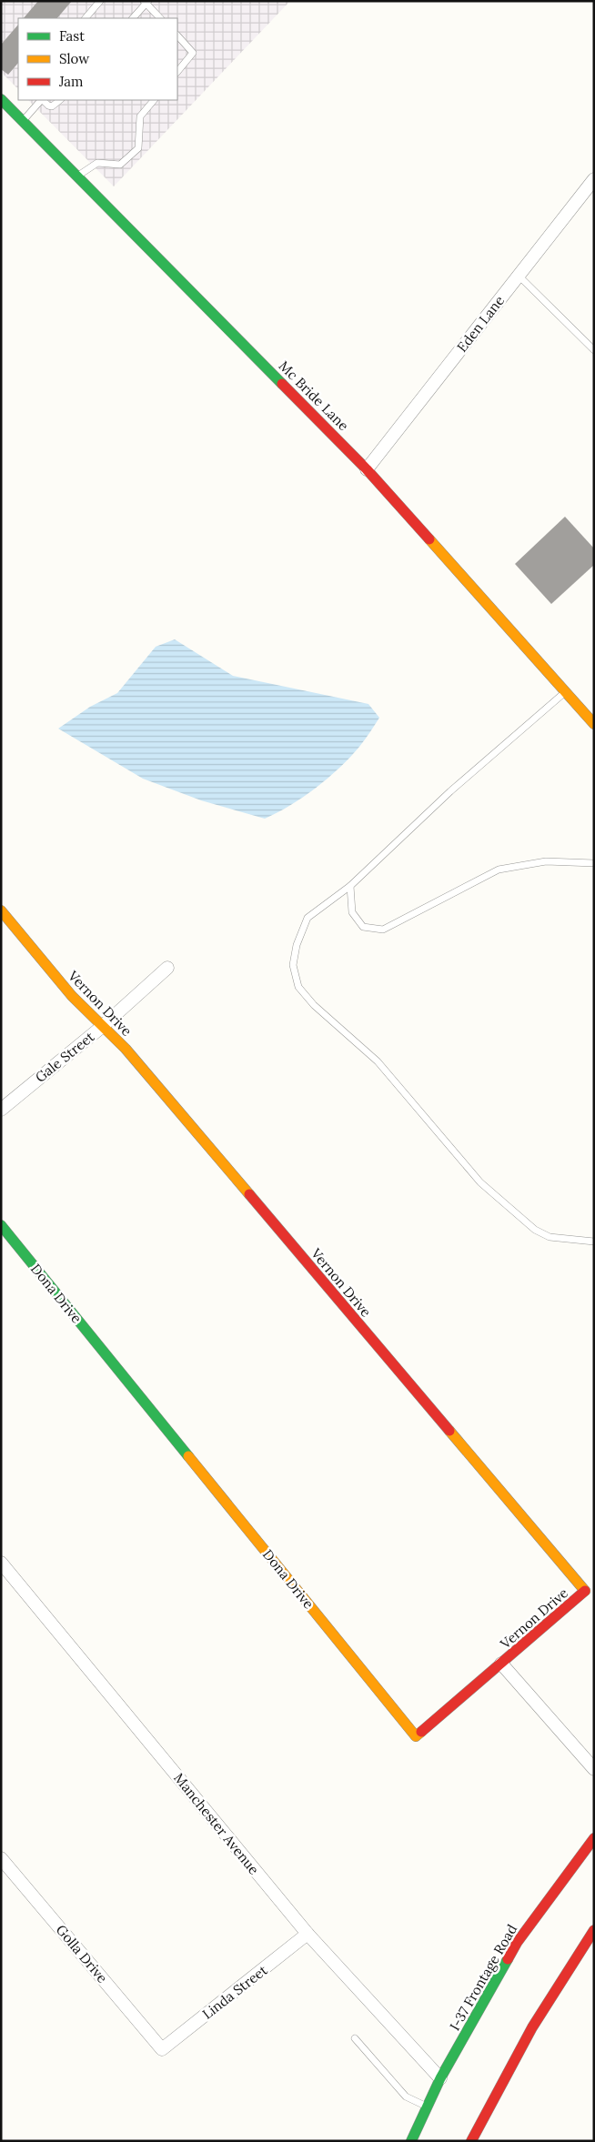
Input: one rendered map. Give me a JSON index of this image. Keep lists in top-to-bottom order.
{
  "streets": {
    "main road": [
      "Mc Bride Lane",
      "Vernon Drive",
      "Dona Drive",
      "I-37 Frontage Road"
    ],
    "street": [
      "Eden Lane",
      "Gale Street",
      "Manchester Avenue",
      "Golla Drive",
      "Linda Street"
    ]
  },
  "crossings": [
    ["Eden Lane", "Mc Bride Lane"],
    ["Vernon Drive", "Gale Street"],
    ["Vernon Drive", "Dona Drive"],
    ["Manchester Avenue", "I-37 Frontage Road"],
    ["Manchester Avenue", "Linda Street"],
    ["Golla Drive", "Linda Street"]
  ],
  "legend": ["Fast", "Slow", "Jam"]
}
